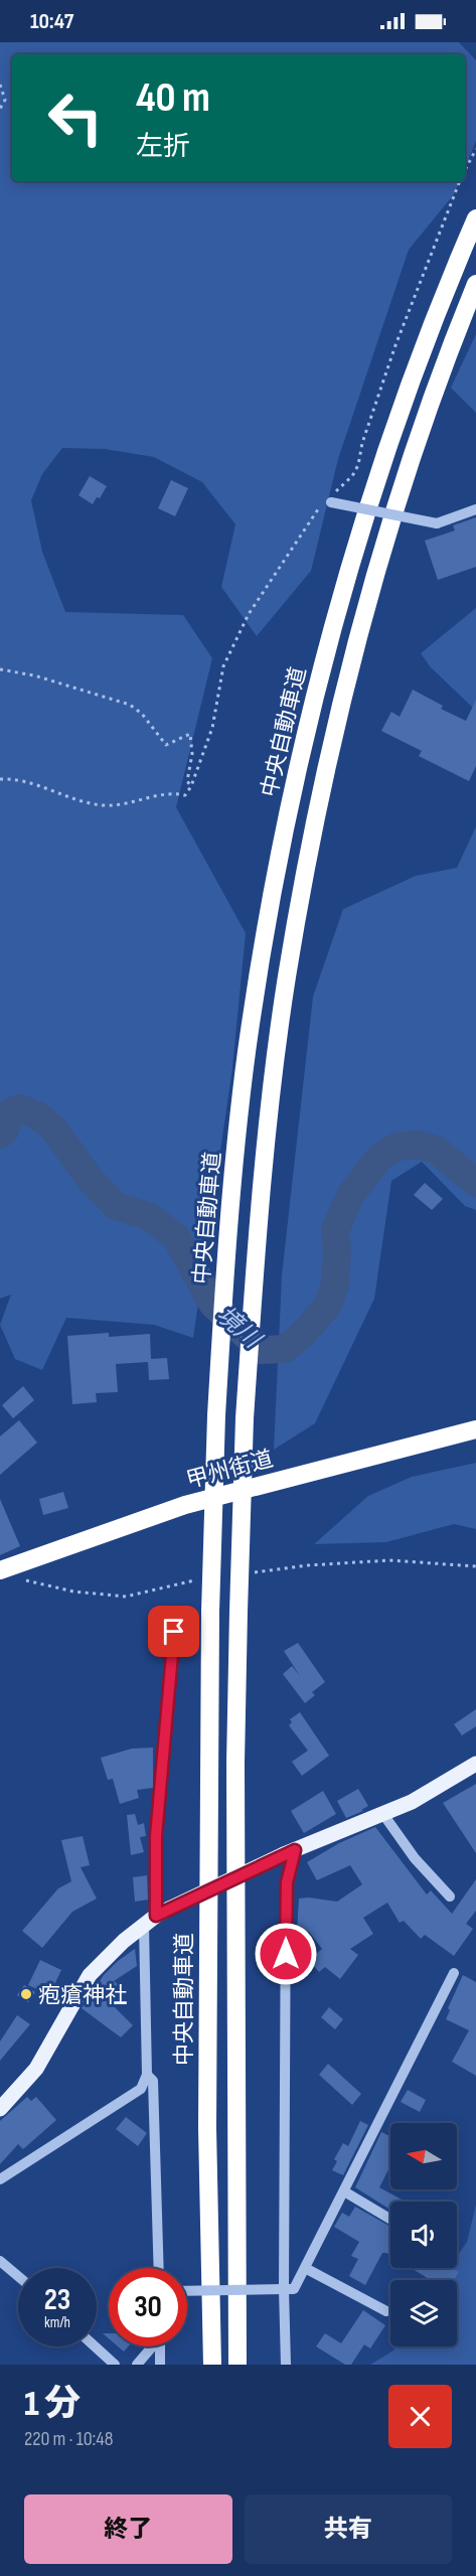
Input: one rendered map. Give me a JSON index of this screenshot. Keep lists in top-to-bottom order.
{
  "streets": {
    "highway": ["中央自動車道", "甲州街道"]
  },
  "water": ["境川"],
  "places": ["疱瘡神社"],
  "north": "left",
  "page": {
    "status": "10:47",
    "turn": ["40 m", "左折"],
    "speed": "23 km/h",
    "limit": "30",
    "heading": ["1 分", "220 m · 10:48"],
    "buttons": ["終了", "共有"]
  }
}
